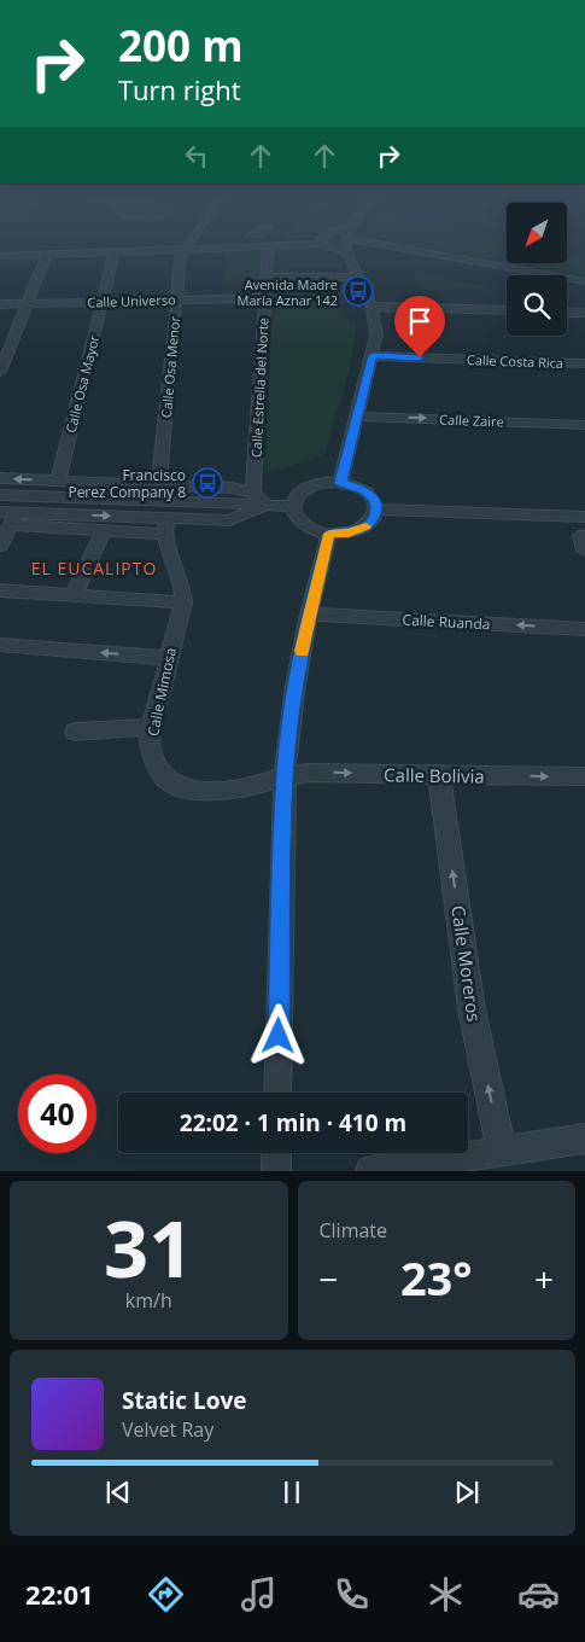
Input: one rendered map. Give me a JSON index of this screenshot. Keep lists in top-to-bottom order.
{
  "streets": {
    "street": [
      "Calle Universo",
      "Calle Costa Rica",
      "Calle Osa Menor",
      "Calle Osa Mayor",
      "Calle Estrella del Norte",
      "Calle Zaire",
      "Calle Ruanda",
      "Calle Mimosa",
      "Calle Bolivia",
      "Calle Moreros"
    ]
  },
  "crossings": [
    ["Calle Universo", "Calle Osa Menor"],
    ["Calle Universo", "Calle Osa Mayor"],
    ["Calle Universo", "Calle Estrella del Norte"],
    ["Calle Mimosa", "Calle Bolivia"],
    ["Calle Bolivia", "Calle Moreros"]
  ],
  "one_way": ["Calle Bolivia", "Calle Moreros"],
  "districts": ["EL EUCALIPTO"],
  "places": {
    "bus stop": ["Avenida Madre María Aznar 142", "Francisco Perez Company 8"]
  },
  "north": "bottom left",
  "page": {
    "turn": ["200 m", "Turn right"],
    "limit": "40",
    "trip": "22:02 · 1 min · 410 m",
    "tile": [
      ["31", "km/h"],
      "Climate"
    ],
    "heat": ["−", "23°", "+"],
    "song": ["Static Love", "Velvet Ray"],
    "tabs": "22:01"
  }
}
